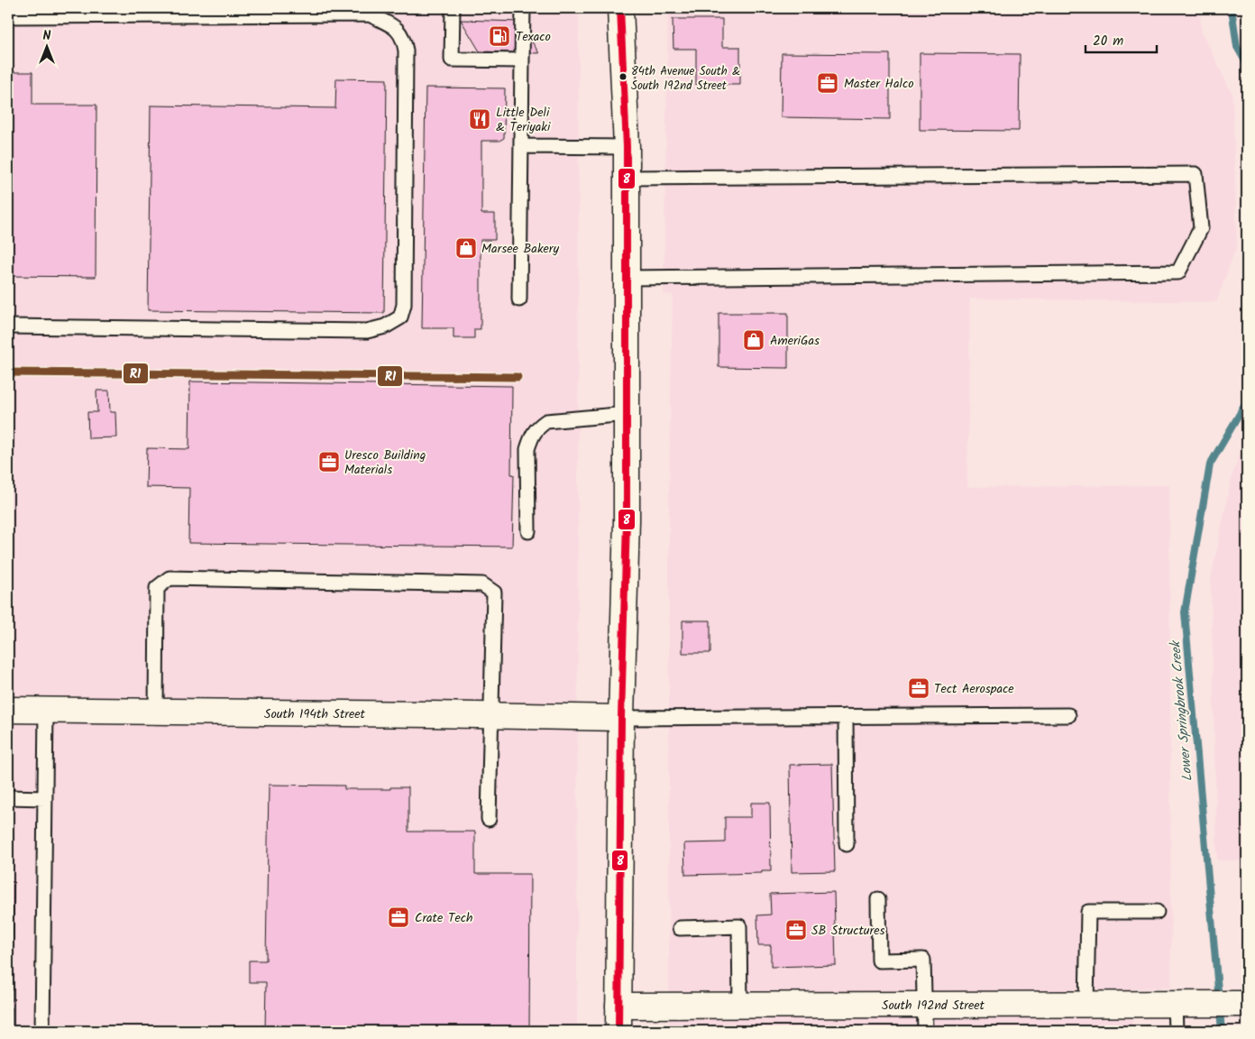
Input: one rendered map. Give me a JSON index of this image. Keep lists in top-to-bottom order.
{
  "streets": {
    "street": ["South 194th Street", "South 192nd Street"]
  },
  "water": ["Lower Springbrook Creek"],
  "places": {
    "fuel station": ["Texaco"],
    "other": ["84th Avenue South & South 192nd Street"],
    "office": [
      "Master Halco",
      "Uresco Building Materials",
      "Tect Aerospace",
      "Crate Tech",
      "SB Structures"
    ],
    "restaurant": ["Little Deli & Teriyaki"],
    "shop": ["Marsee Bakery", "AmeriGas"]
  },
  "lines": ["transit line 8", "transit line R1"],
  "scale_bar": "20 m",
  "north": "top"
}
